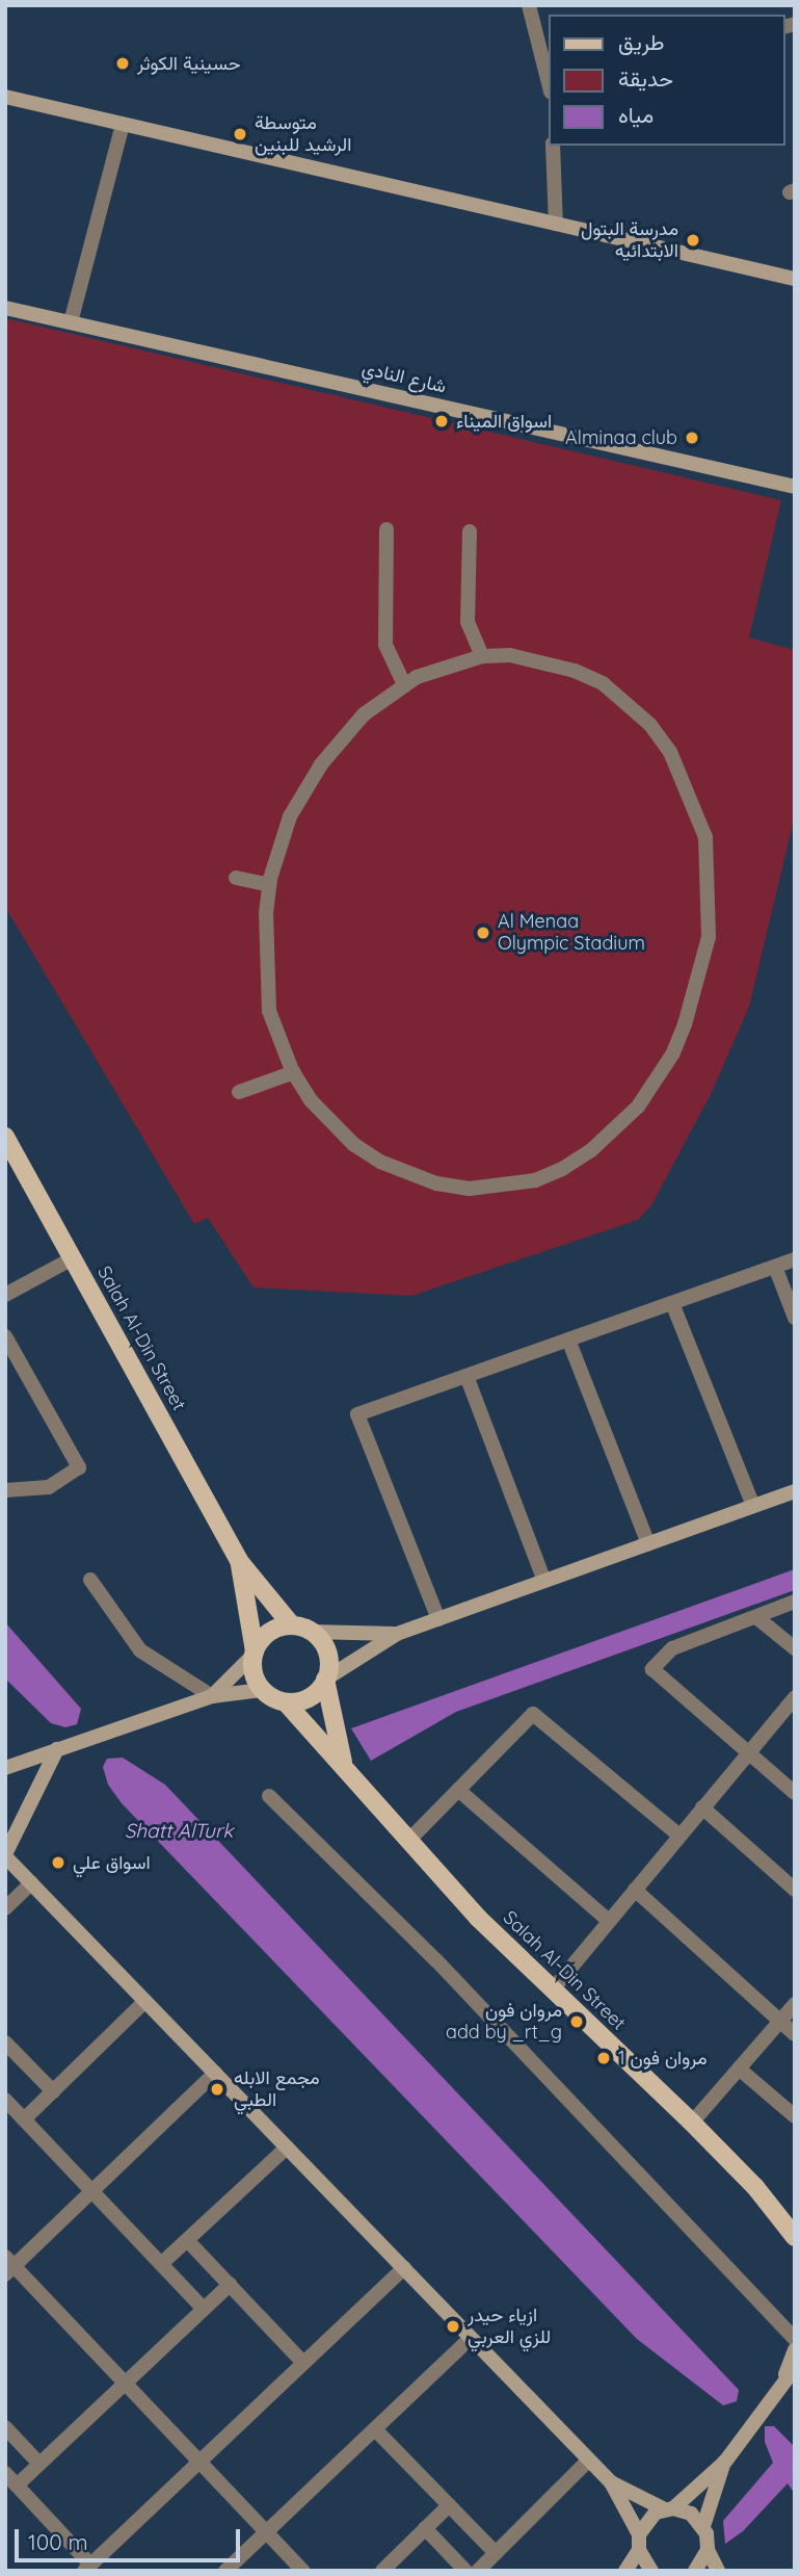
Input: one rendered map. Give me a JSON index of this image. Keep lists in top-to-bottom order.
{
  "streets": {
    "main road": ["Salah Al-Din Street"],
    "street": ["شارع النادي"]
  },
  "water": ["Shatt AlTurk"],
  "places": [
    "حسينية الكوثر",
    "متوسطة الرشيد للبنين",
    "مدرسة البتول الابتدائيه",
    "اسواق الميناء",
    "Alminaa club",
    "Al Menaa Olympic Stadium",
    "اسواق علي",
    "مروان فون add by _rt_g",
    "مروان فون 1",
    "مجمع الابله الطبي",
    "ازياء حيدر للزي العربي"
  ],
  "legend": ["طريق", "حديقة", "مياه"],
  "scale_bar": "100 m"
}
